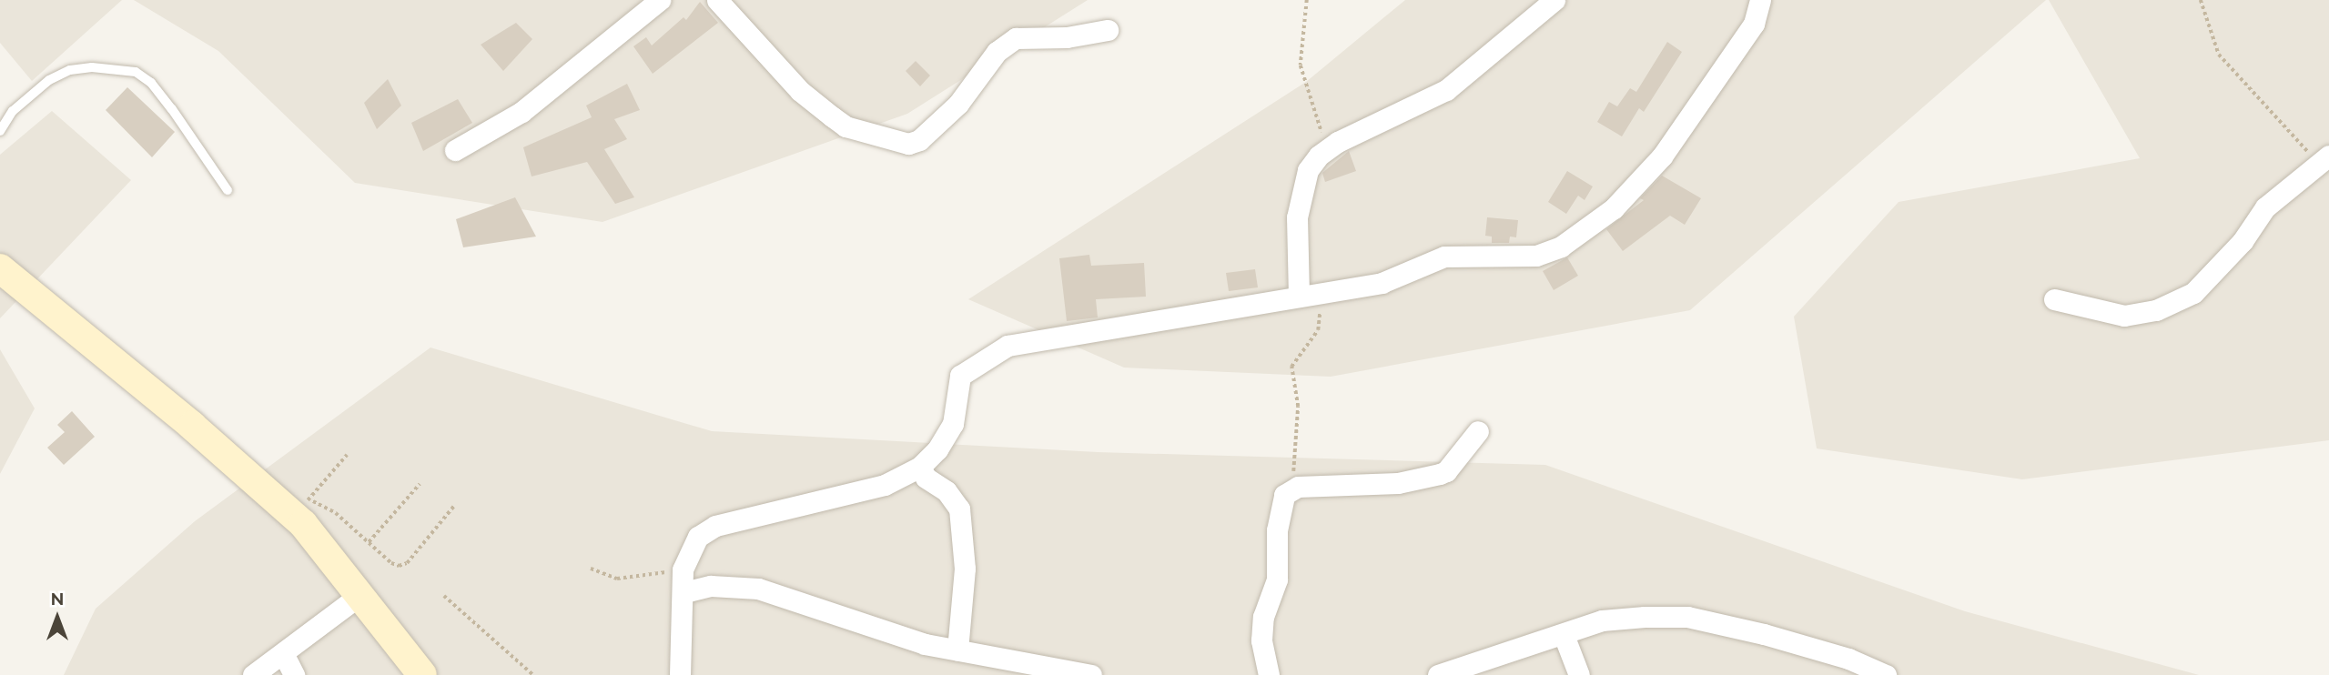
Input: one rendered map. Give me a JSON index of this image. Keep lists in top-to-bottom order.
{
  "north": "top"
}
